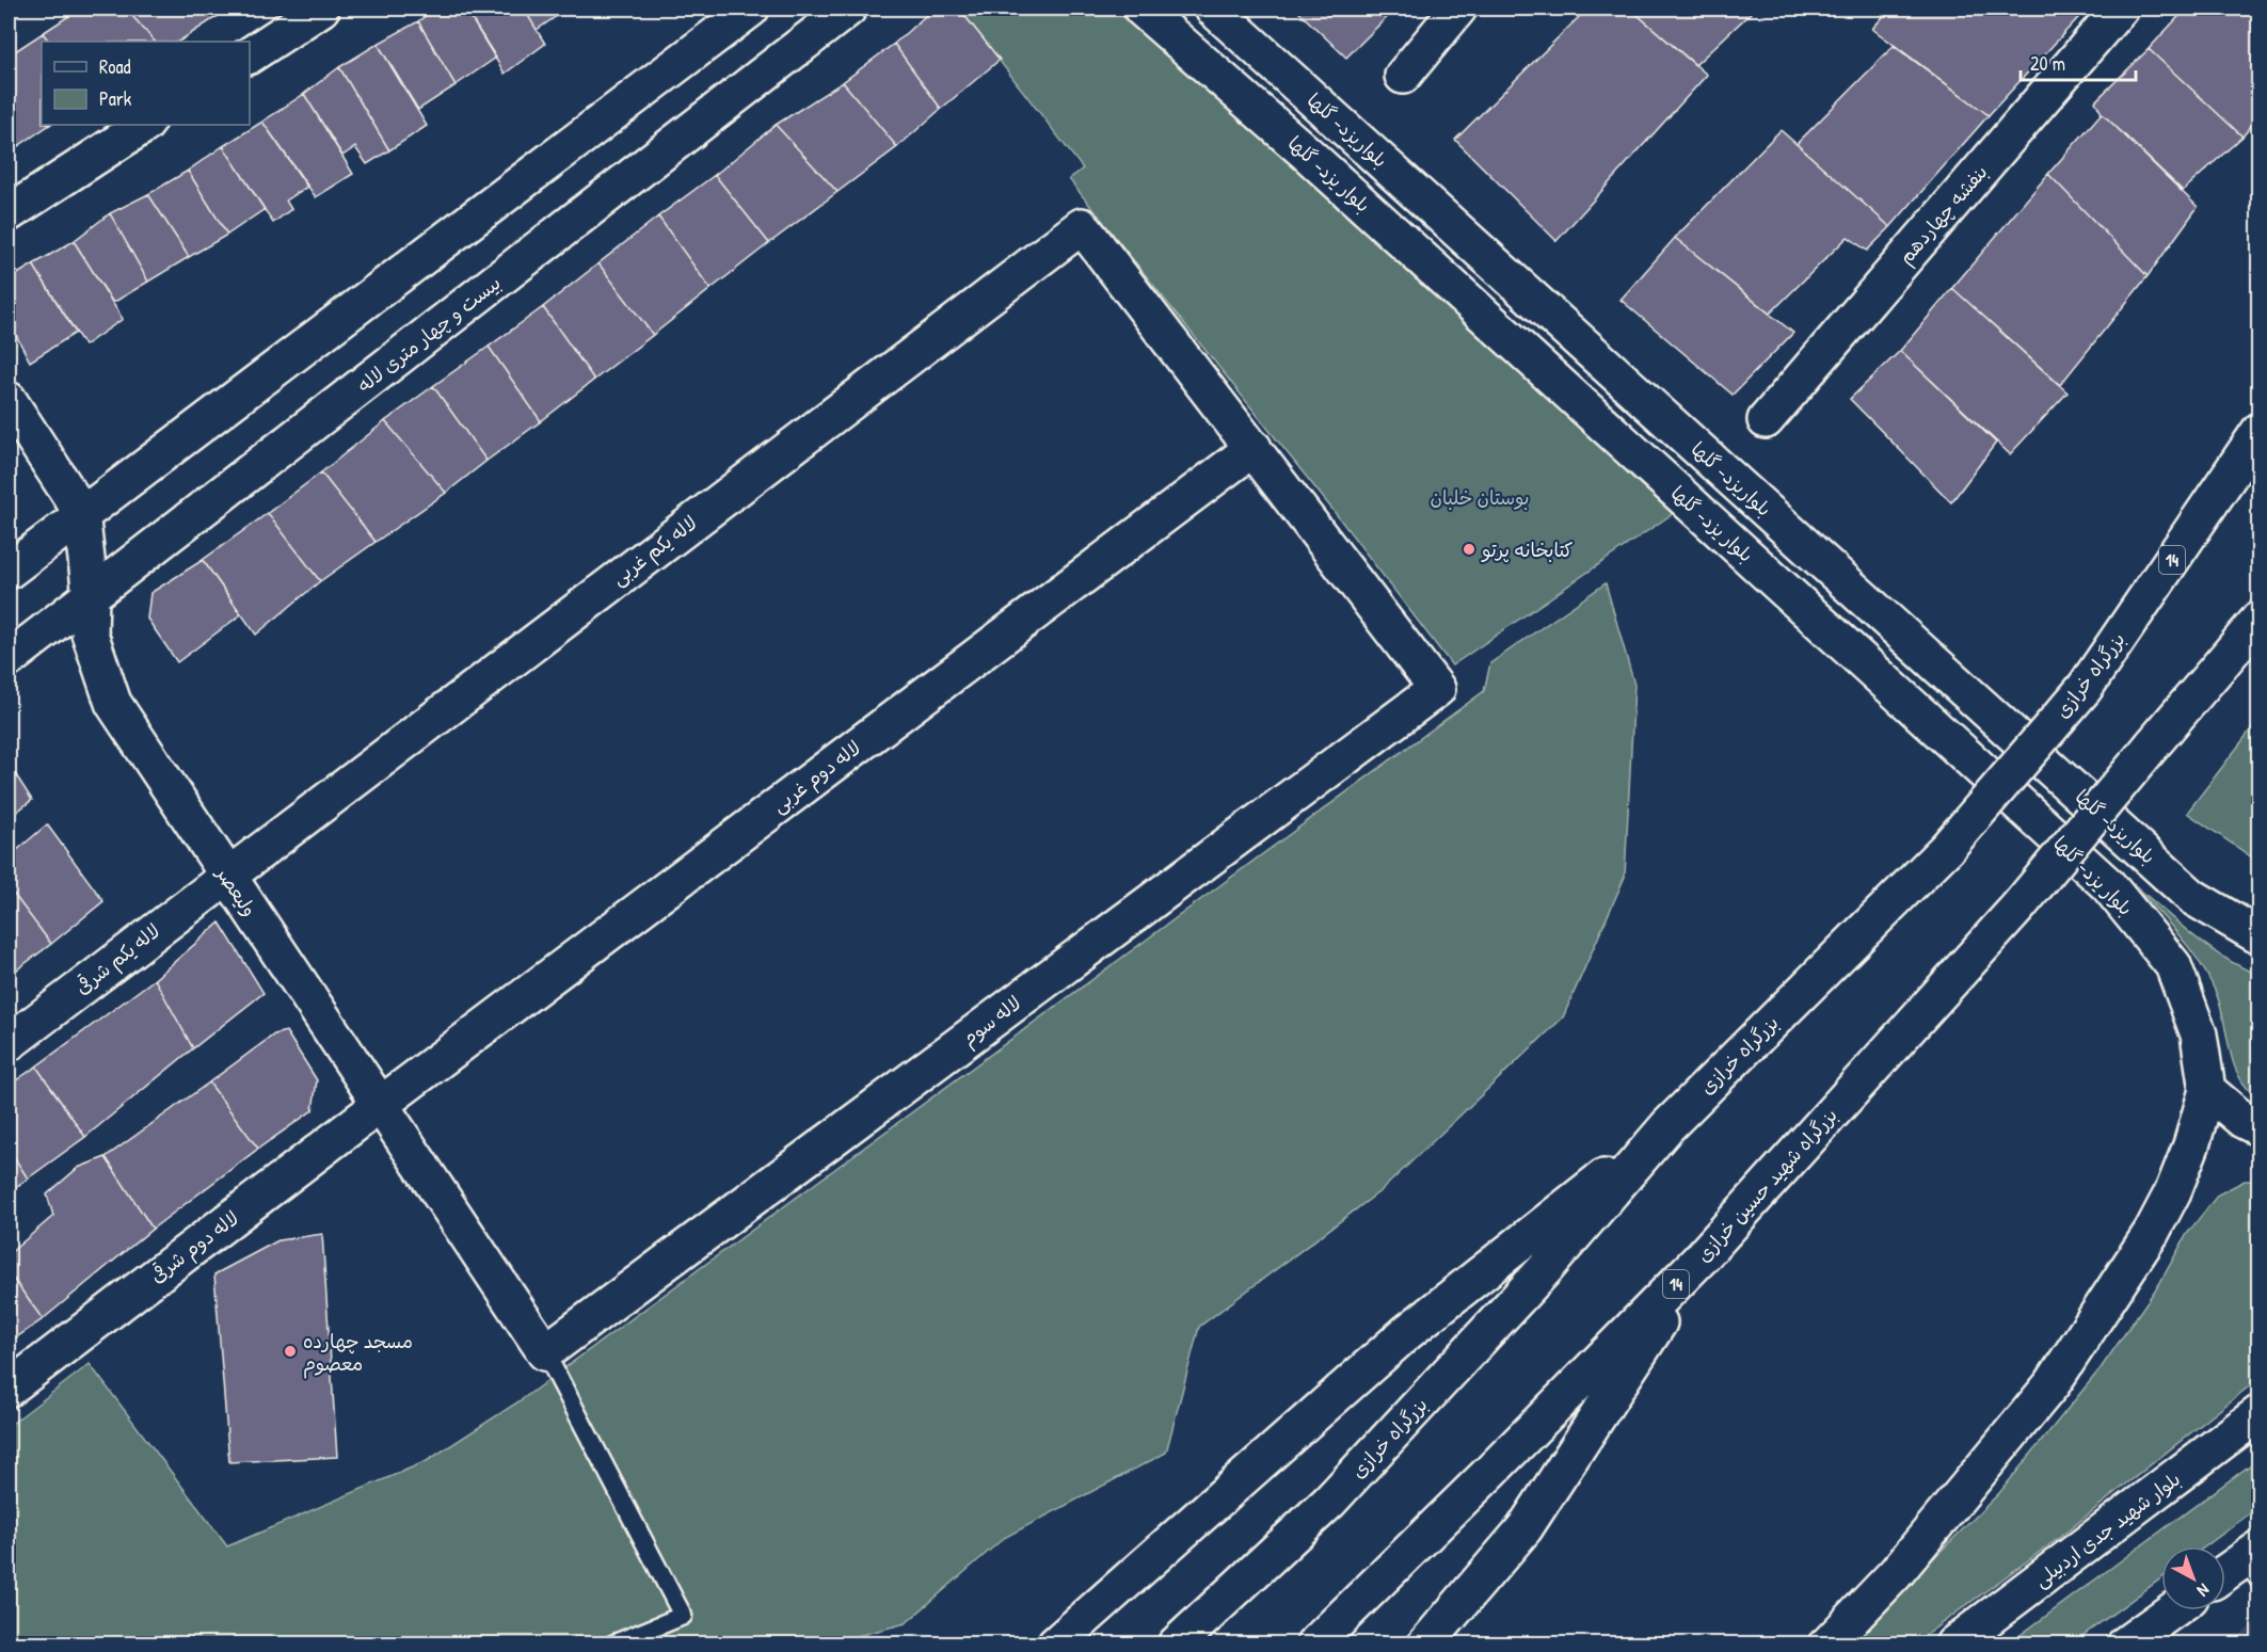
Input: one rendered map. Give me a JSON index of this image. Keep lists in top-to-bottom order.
{
  "streets": {
    "main road": [
      "بلواریزد- گلها",
      "بلوار یزد- گلها",
      "بنفشه چهاردهم",
      "بیست و چهار متری لاله",
      "لاله یکم غربی",
      "14",
      "بزرگراه خرازی",
      "لاله دوم غربی",
      "ولیعصر",
      "لاله یکم شرقی",
      "لاله سوم",
      "بزرگراه شهید حسین خرازی",
      "لاله دوم شرقی",
      "بلوار شهید جدی اردبیلی"
    ]
  },
  "crossings": [
    ["بیست و چهار متری لاله", "ولیعصر"],
    ["لاله یکم غربی", "لاله دوم غربی"],
    ["لاله یکم غربی", "ولیعصر"],
    ["لاله یکم غربی", "لاله یکم شرقی"],
    ["لاله یکم غربی", "لاله سوم"],
    ["لاله دوم غربی", "ولیعصر"],
    ["لاله دوم غربی", "لاله سوم"],
    ["لاله دوم غربی", "لاله دوم شرقی"],
    ["ولیعصر", "لاله یکم شرقی"],
    ["ولیعصر", "لاله سوم"],
    ["ولیعصر", "لاله دوم شرقی"]
  ],
  "parks": ["بوستان خلبان"],
  "places": ["كتابخانه پرتو", "مسجد چهارده معصوم"],
  "legend": ["Road", "Park"],
  "scale_bar": "20 m",
  "north": "bottom right"
}
